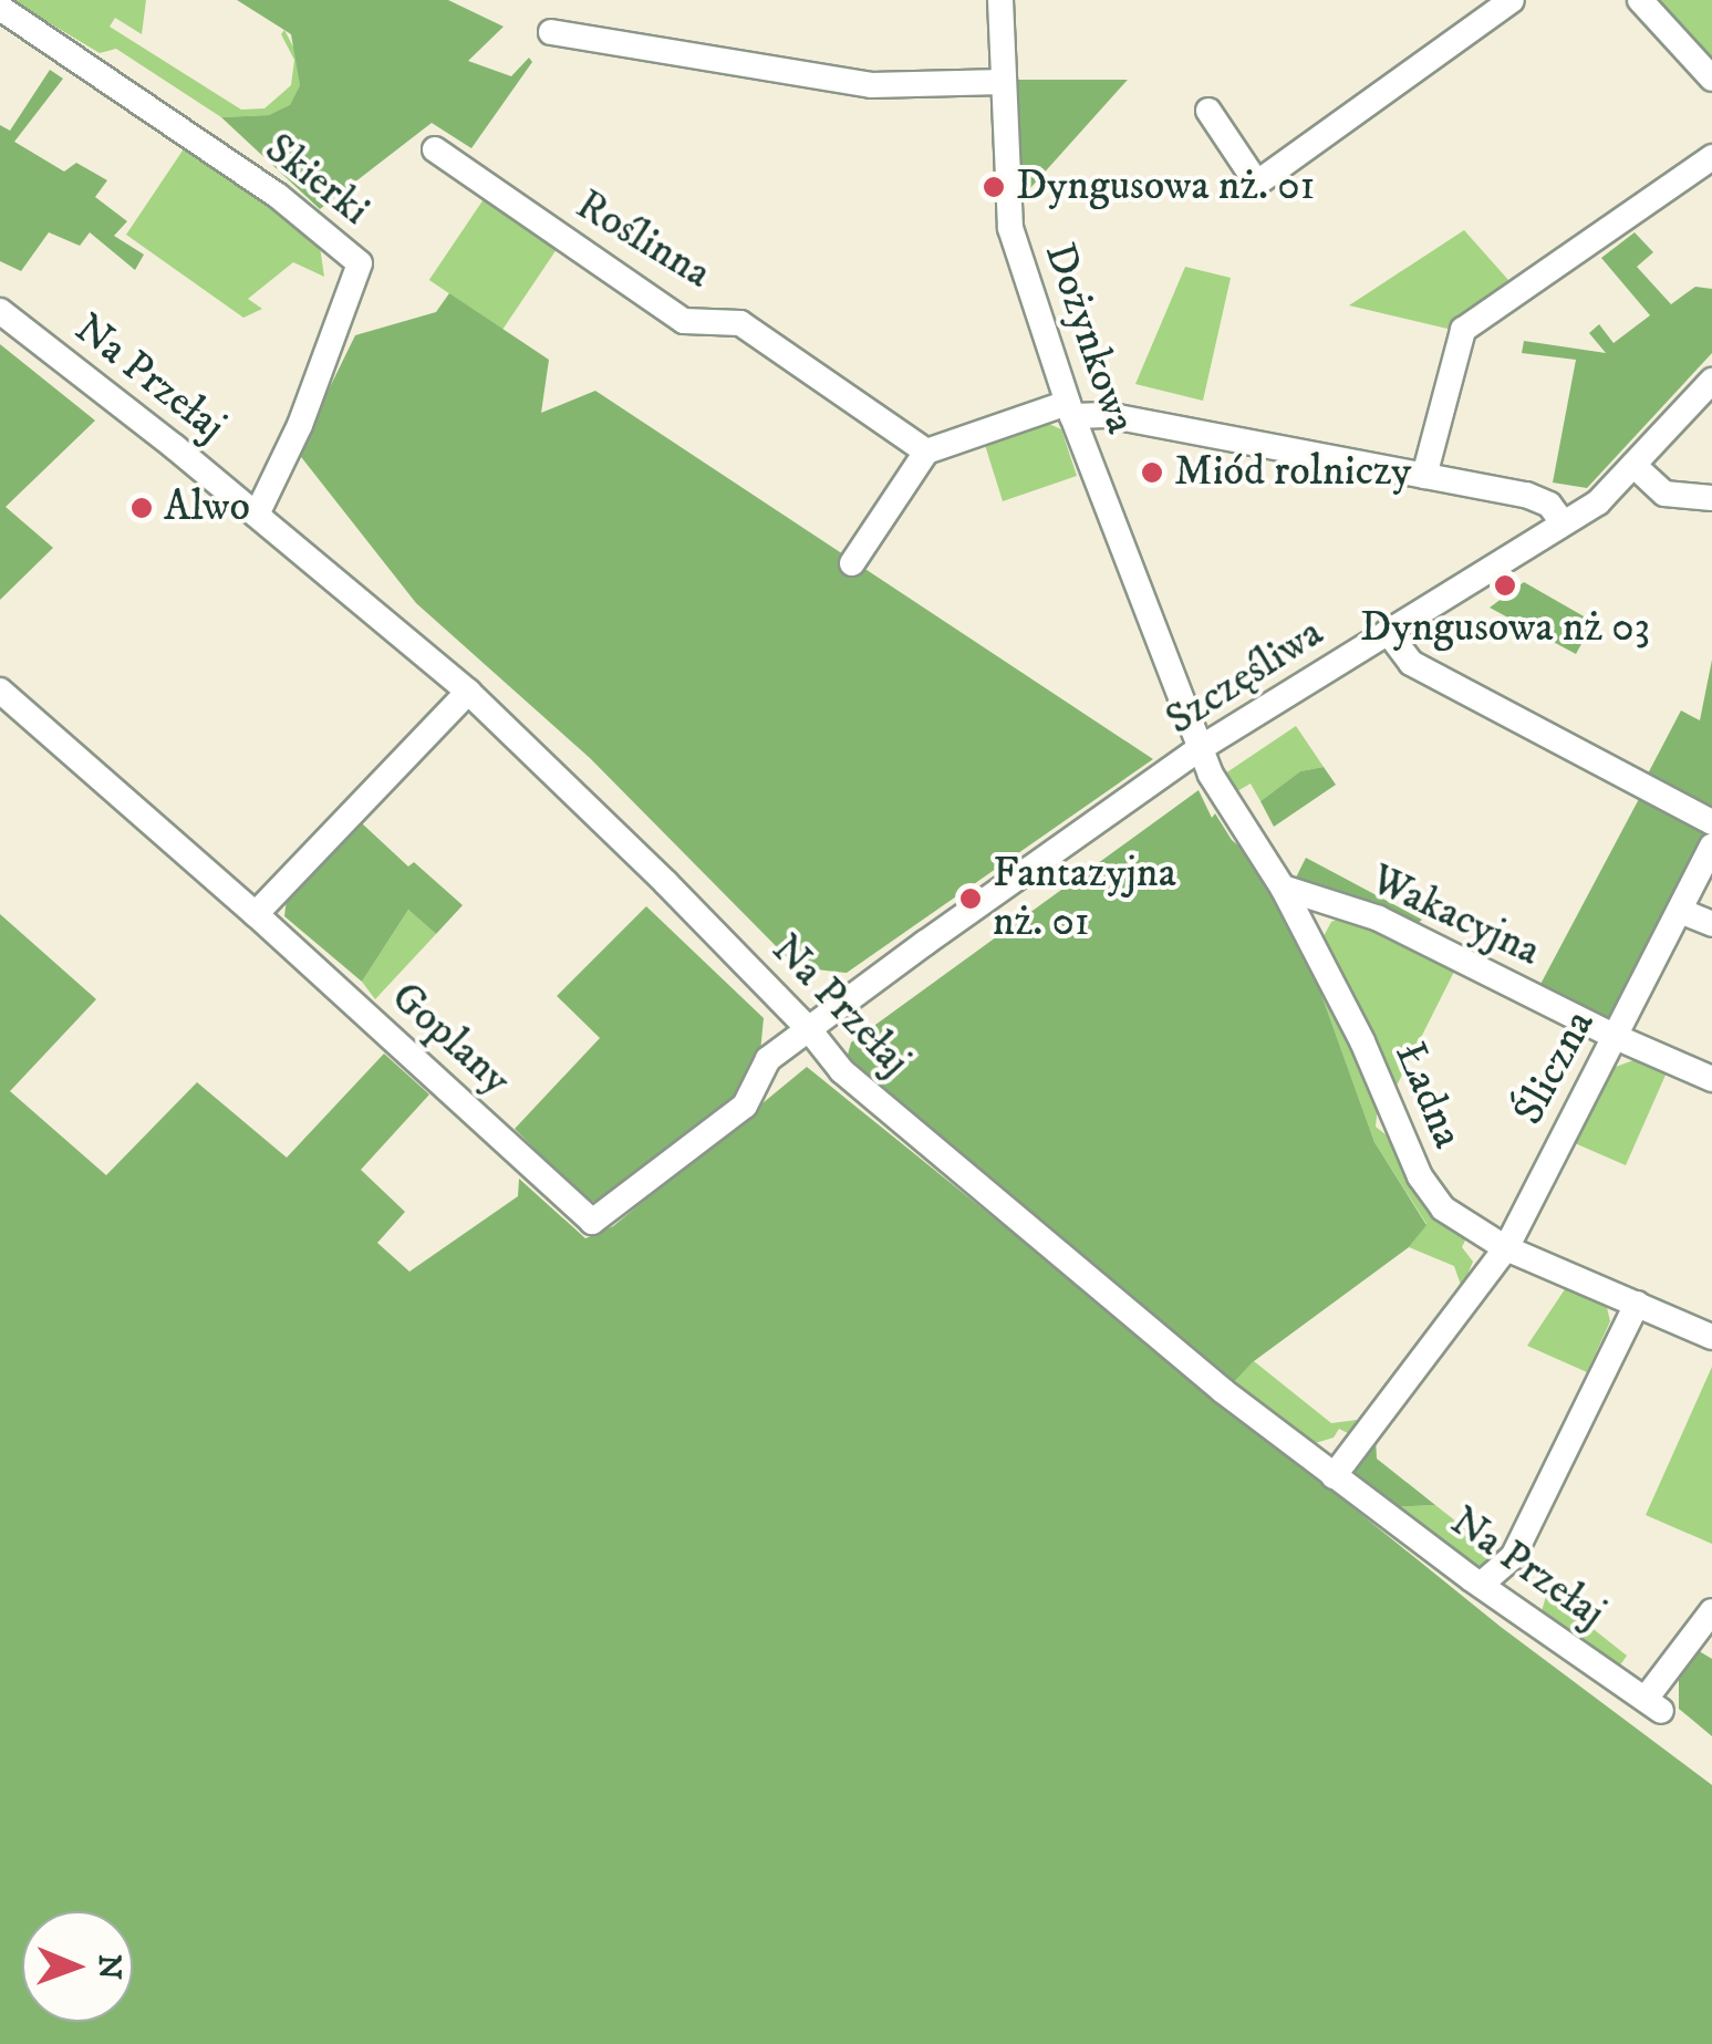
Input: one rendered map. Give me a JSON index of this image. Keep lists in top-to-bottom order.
{
  "streets": {
    "street": [
      "Skierki",
      "Roślinna",
      "Dożynkowa",
      "Na Przełaj",
      "Szczęśliwa",
      "Wakacyjna",
      "Goplany",
      "Śliczna",
      "Ładna"
    ]
  },
  "crossings": [
    ["Skierki", "Na Przełaj"],
    ["Dożynkowa", "Szczęśliwa"],
    ["Dożynkowa", "Ładna"],
    ["Na Przełaj", "Szczęśliwa"],
    ["Na Przełaj", "Śliczna"],
    ["Szczęśliwa", "Goplany"],
    ["Szczęśliwa", "Ładna"],
    ["Wakacyjna", "Śliczna"],
    ["Wakacyjna", "Ładna"],
    ["Śliczna", "Ładna"]
  ],
  "places": [
    "Dyngusowa nż. 01",
    "Miód rolniczy",
    "Alwo",
    "Dyngusowa nż 03",
    "Fantazyjna nż. 01"
  ],
  "north": "right"
}
